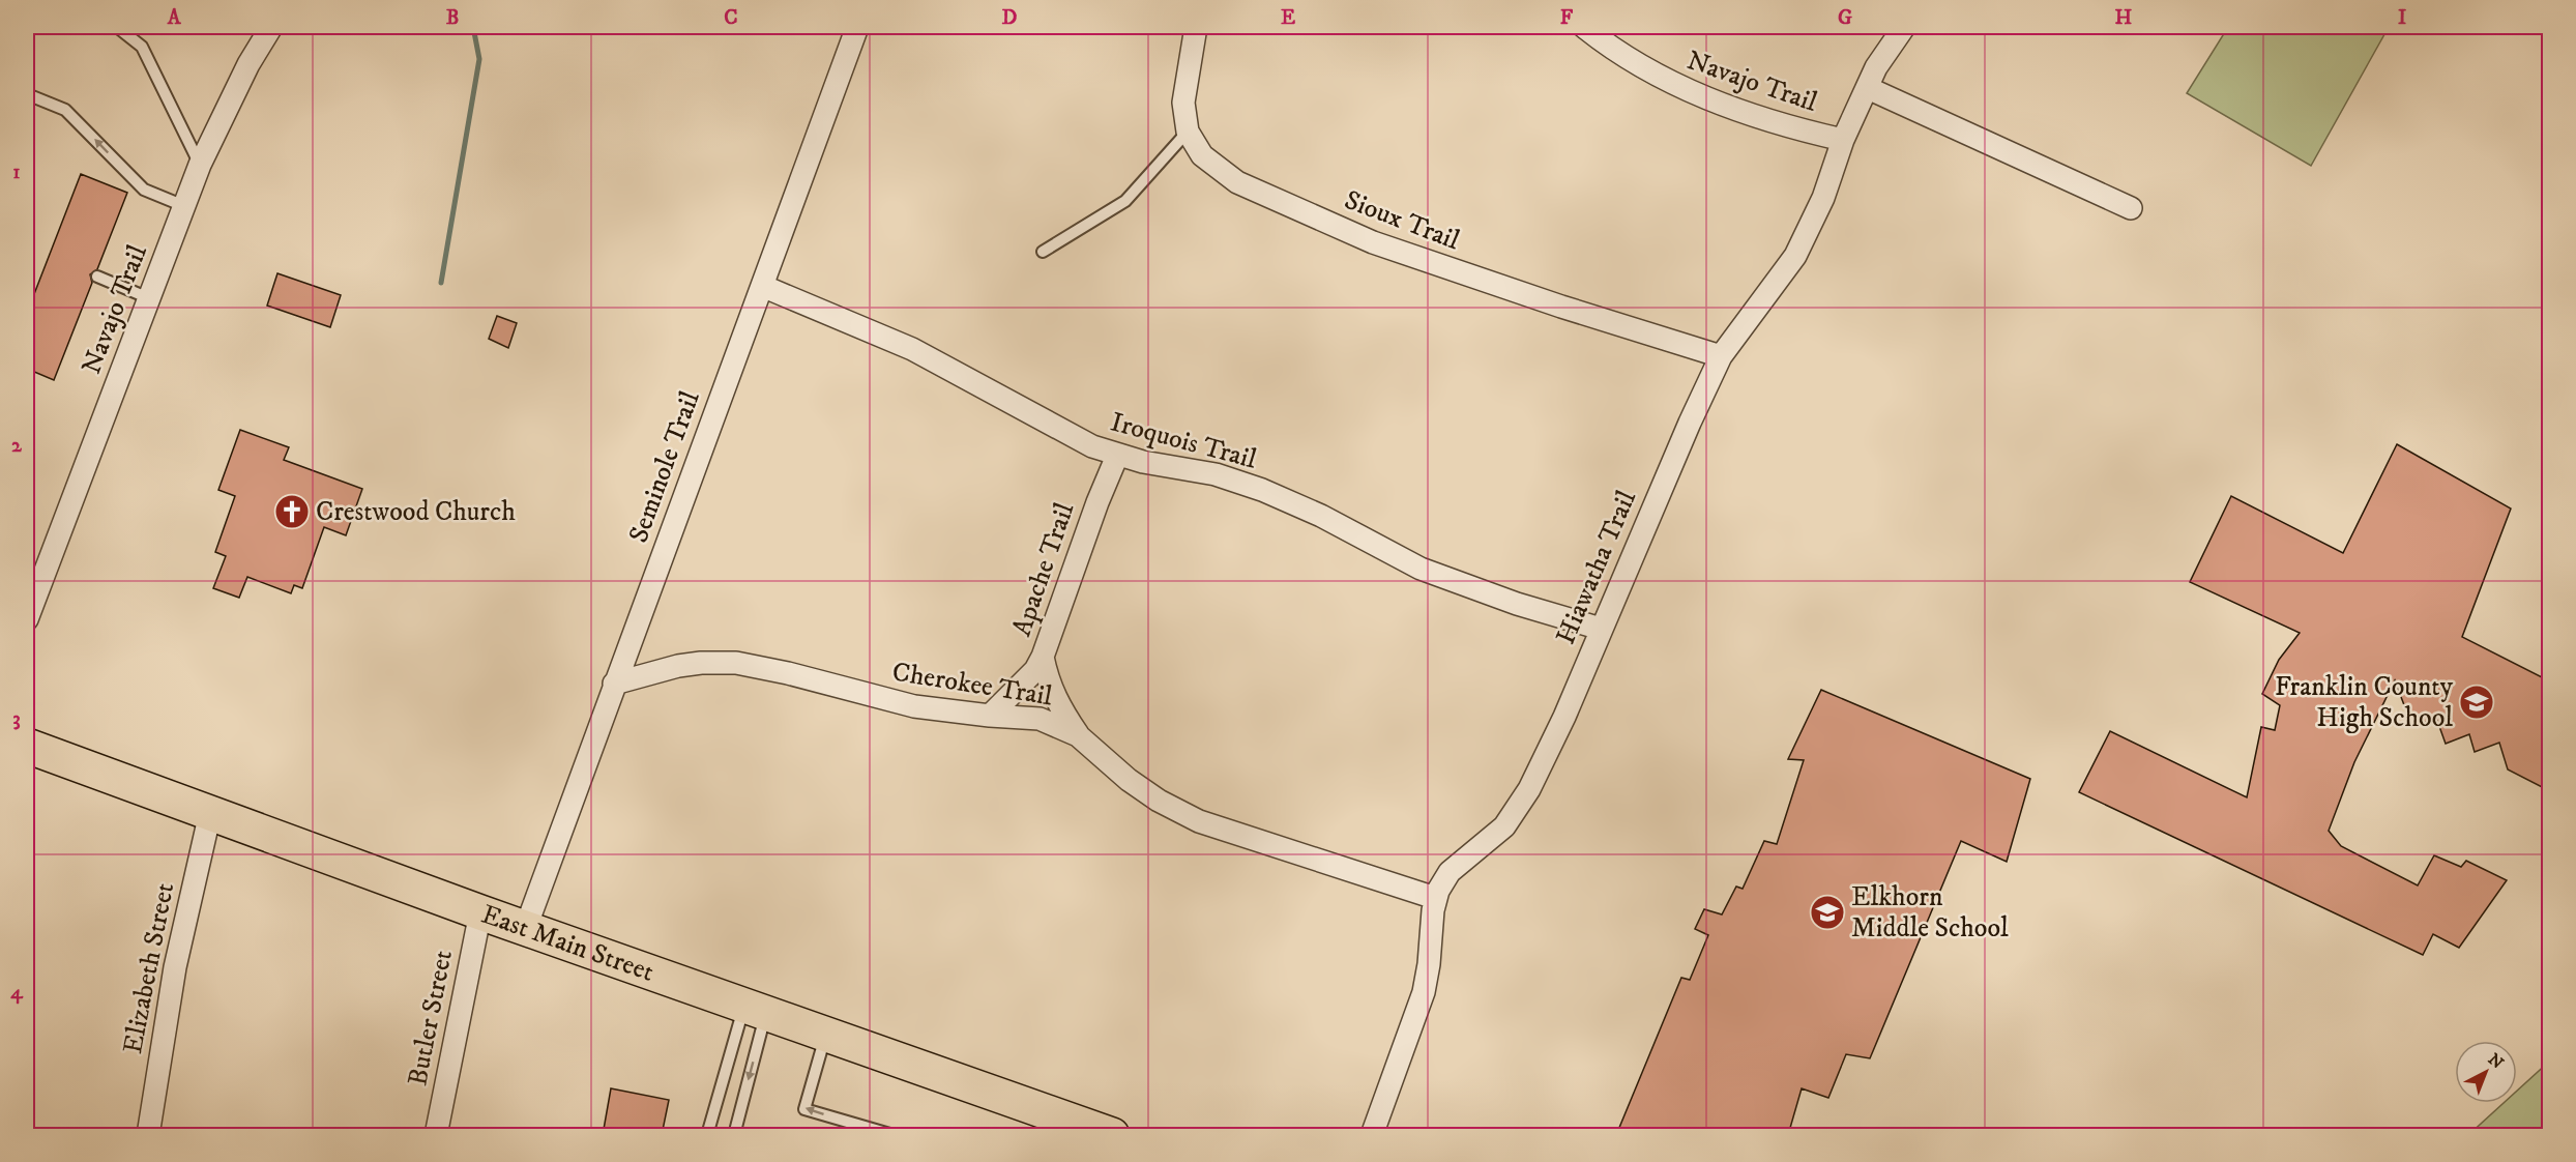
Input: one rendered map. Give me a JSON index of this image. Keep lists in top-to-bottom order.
{
  "streets": {
    "main road": ["East Main Street"],
    "street": [
      "Navajo Trail",
      "Sioux Trail",
      "Iroquois Trail",
      "Seminole Trail",
      "Hiawatha Trail",
      "Apache Trail",
      "Cherokee Trail",
      "Elizabeth Street",
      "Butler Street"
    ]
  },
  "crossings": [
    ["Navajo Trail", "Hiawatha Trail"],
    ["Sioux Trail", "Hiawatha Trail"],
    ["Iroquois Trail", "Seminole Trail"],
    ["Iroquois Trail", "Hiawatha Trail"],
    ["Iroquois Trail", "Apache Trail"],
    ["Seminole Trail", "Cherokee Trail"],
    ["Seminole Trail", "East Main Street"],
    ["Hiawatha Trail", "Cherokee Trail"],
    ["Apache Trail", "Cherokee Trail"],
    ["East Main Street", "Elizabeth Street"],
    ["East Main Street", "Butler Street"]
  ],
  "places": {
    "church": ["Crestwood Church"],
    "school or university": ["Franklin County High School", "Elkhorn Middle School"]
  },
  "north": "top right",
  "grid": {
    "columns": [
      "A",
      "B",
      "C",
      "D",
      "E",
      "F",
      "G",
      "H",
      "I"
    ],
    "rows": [
      "1",
      "2",
      "3",
      "4"
    ]
  }
}
